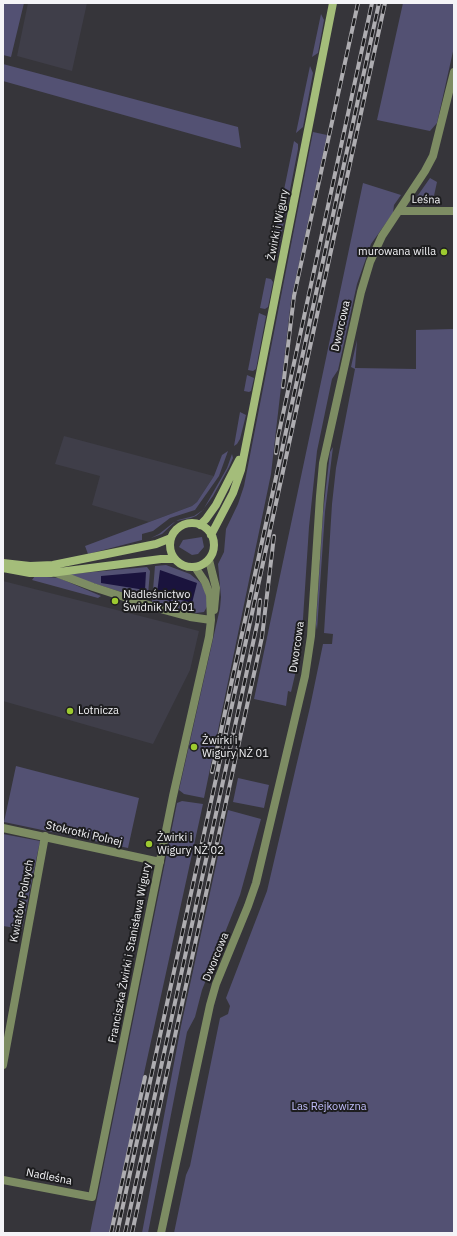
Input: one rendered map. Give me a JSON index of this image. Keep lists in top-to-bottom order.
{
  "streets": {
    "main road": ["Żwirki i Wigury"],
    "street": [
      "Leśna",
      "Dworcowa",
      "Stokrotki Polnej",
      "Kwiatów Polnych",
      "Franciszka Żwirki i Stanisława Wigury",
      "Nadleśna"
    ]
  },
  "crossings": [
    ["Leśna", "Dworcowa"],
    ["Stokrotki Polnej", "Kwiatów Polnych"],
    ["Stokrotki Polnej", "Franciszka Żwirki i Stanisława Wigury"],
    ["Franciszka Żwirki i Stanisława Wigury", "Nadleśna"]
  ],
  "parks": ["Las Rejkowizna"],
  "places": [
    "murowana willa",
    "Nadleśnictwo Świdnik NŻ 01",
    "Lotnicza",
    "Żwirki i Wigury NŻ 01",
    "Żwirki i Wigury NŻ 02"
  ]
}
